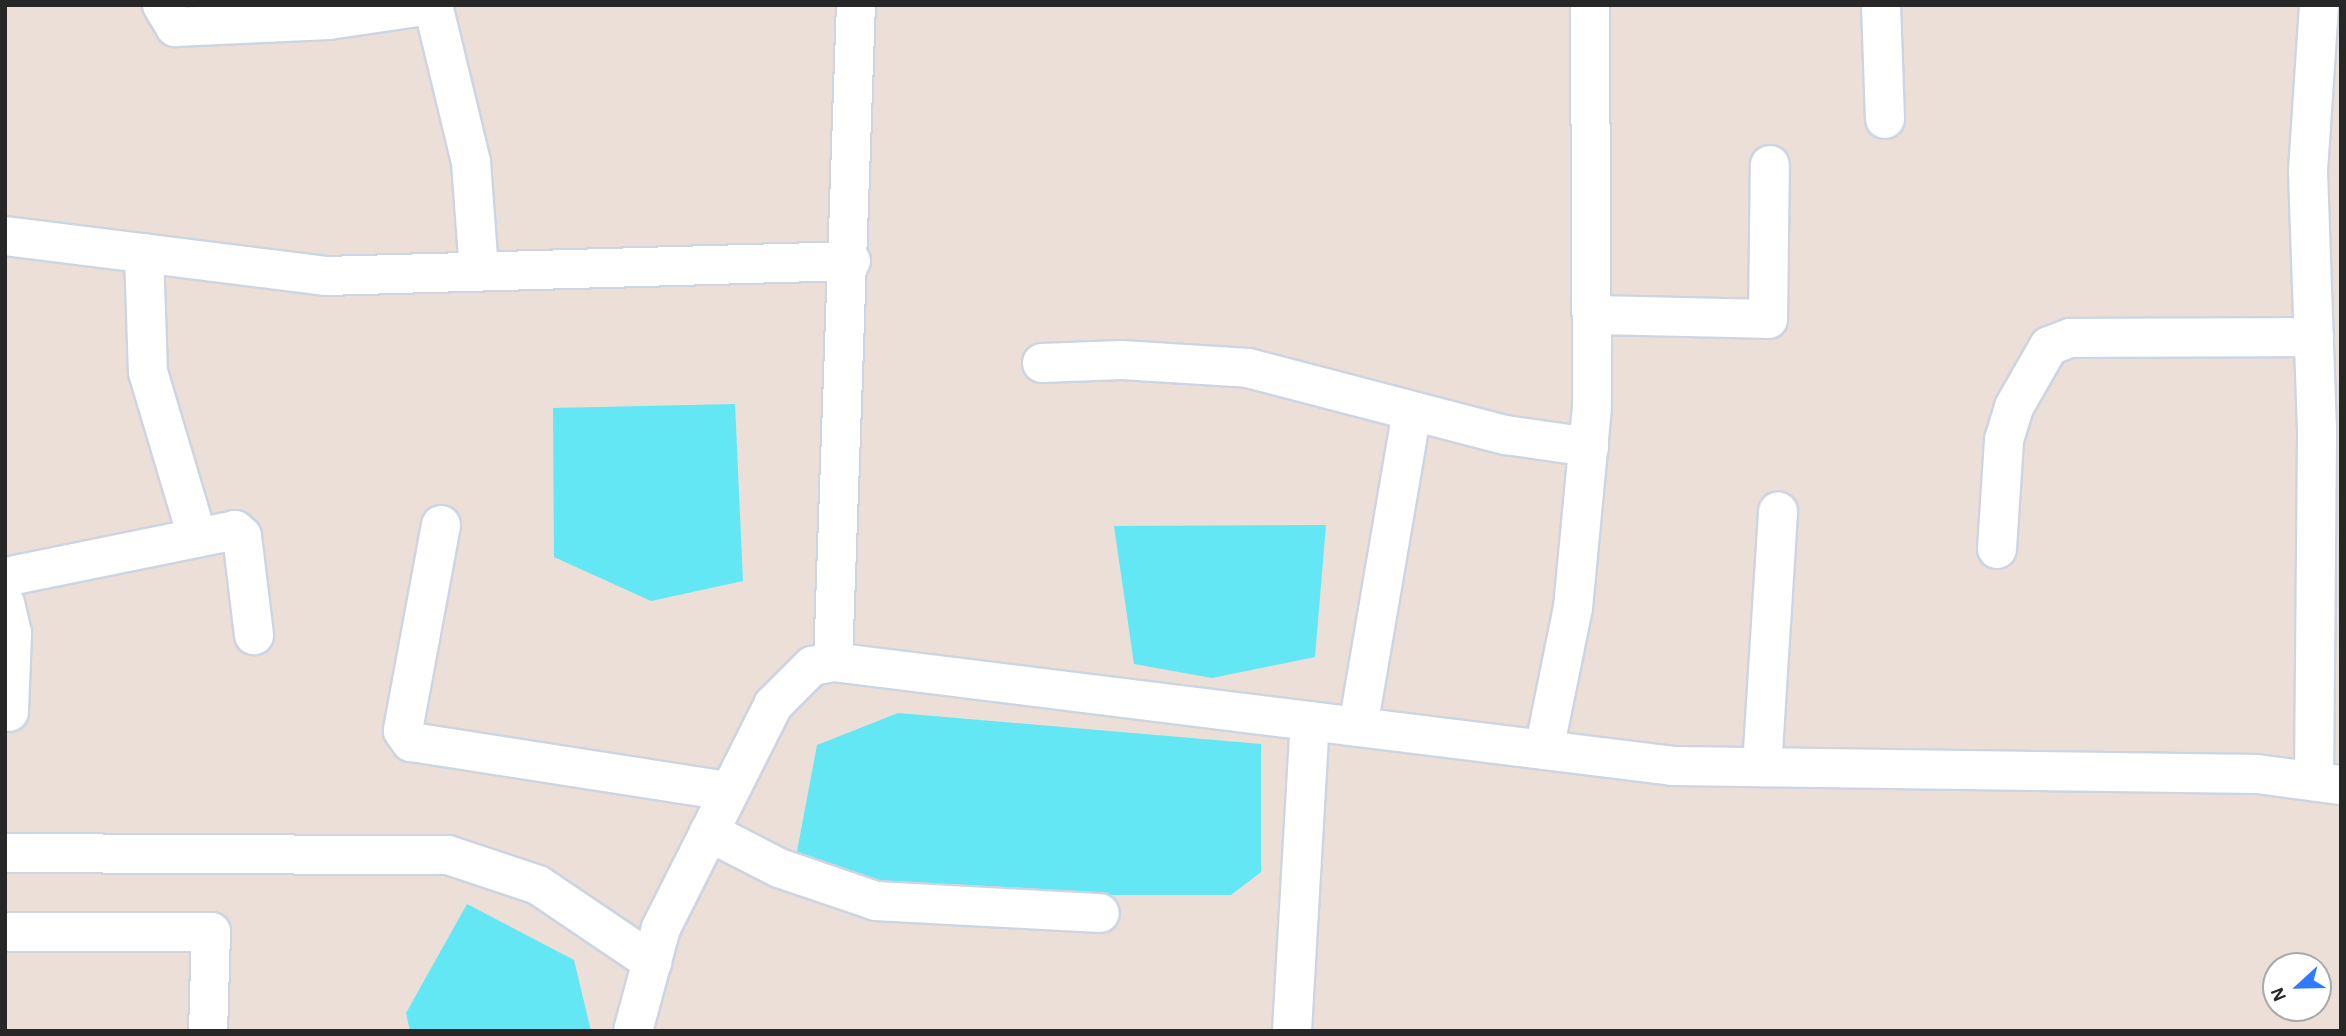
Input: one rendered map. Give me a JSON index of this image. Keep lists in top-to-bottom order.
{
  "north": "left"
}
